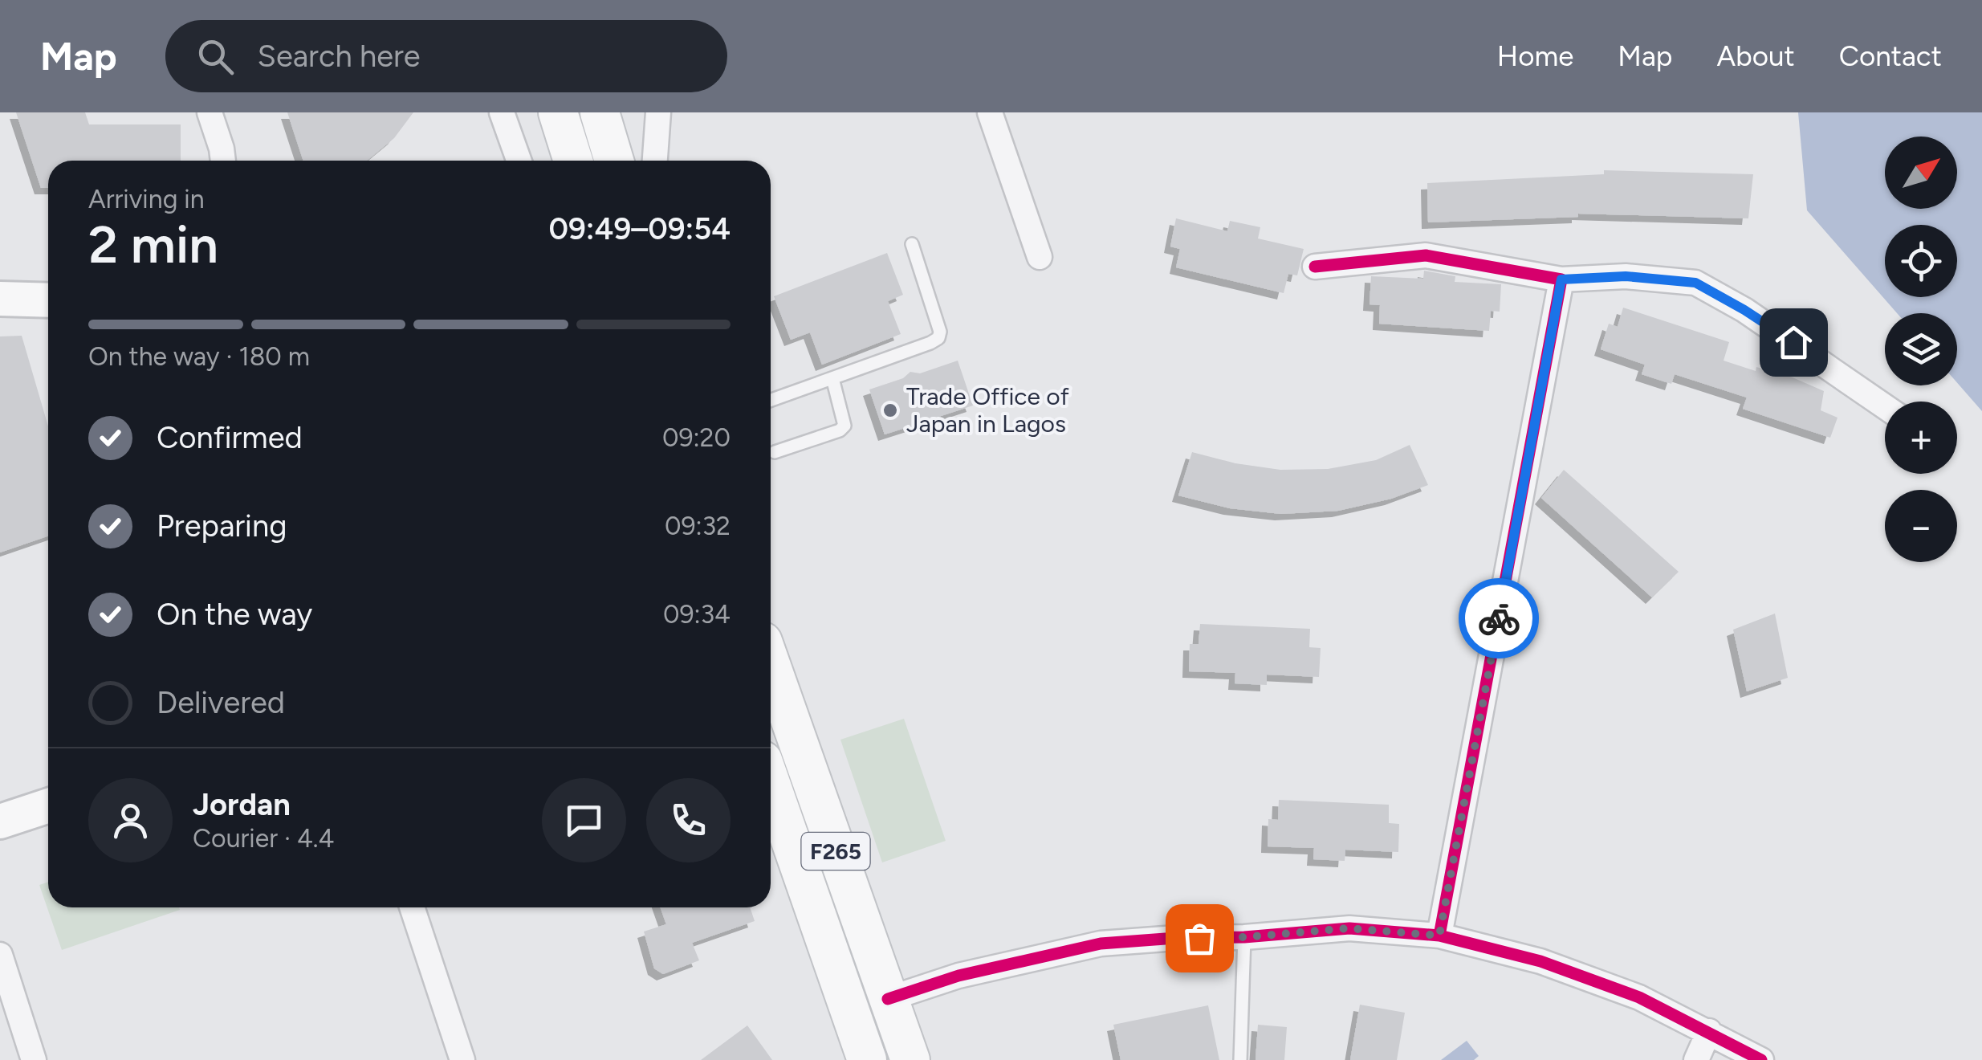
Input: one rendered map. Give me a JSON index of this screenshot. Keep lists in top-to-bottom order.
{
  "streets": {
    "main road": ["F265"]
  },
  "places": ["Trade Office of Japan in Lagos"],
  "north": "top right",
  "page": {
    "header": "Map",
    "search": "Search here",
    "nav": [
      "Home",
      "Map",
      "About",
      "Contact"
    ],
    "map_buttons": ["+", "−"],
    "heading": ["2 min", "Arriving in", "09:49–09:54"],
    "panel": ["Jordan", "Courier · 4.4"],
    "bar": "On the way · 180 m",
    "list": [
      ["Confirmed", "09:20"],
      ["Preparing", "09:32"],
      ["On the way", "09:34"],
      "Delivered"
    ]
  }
}
